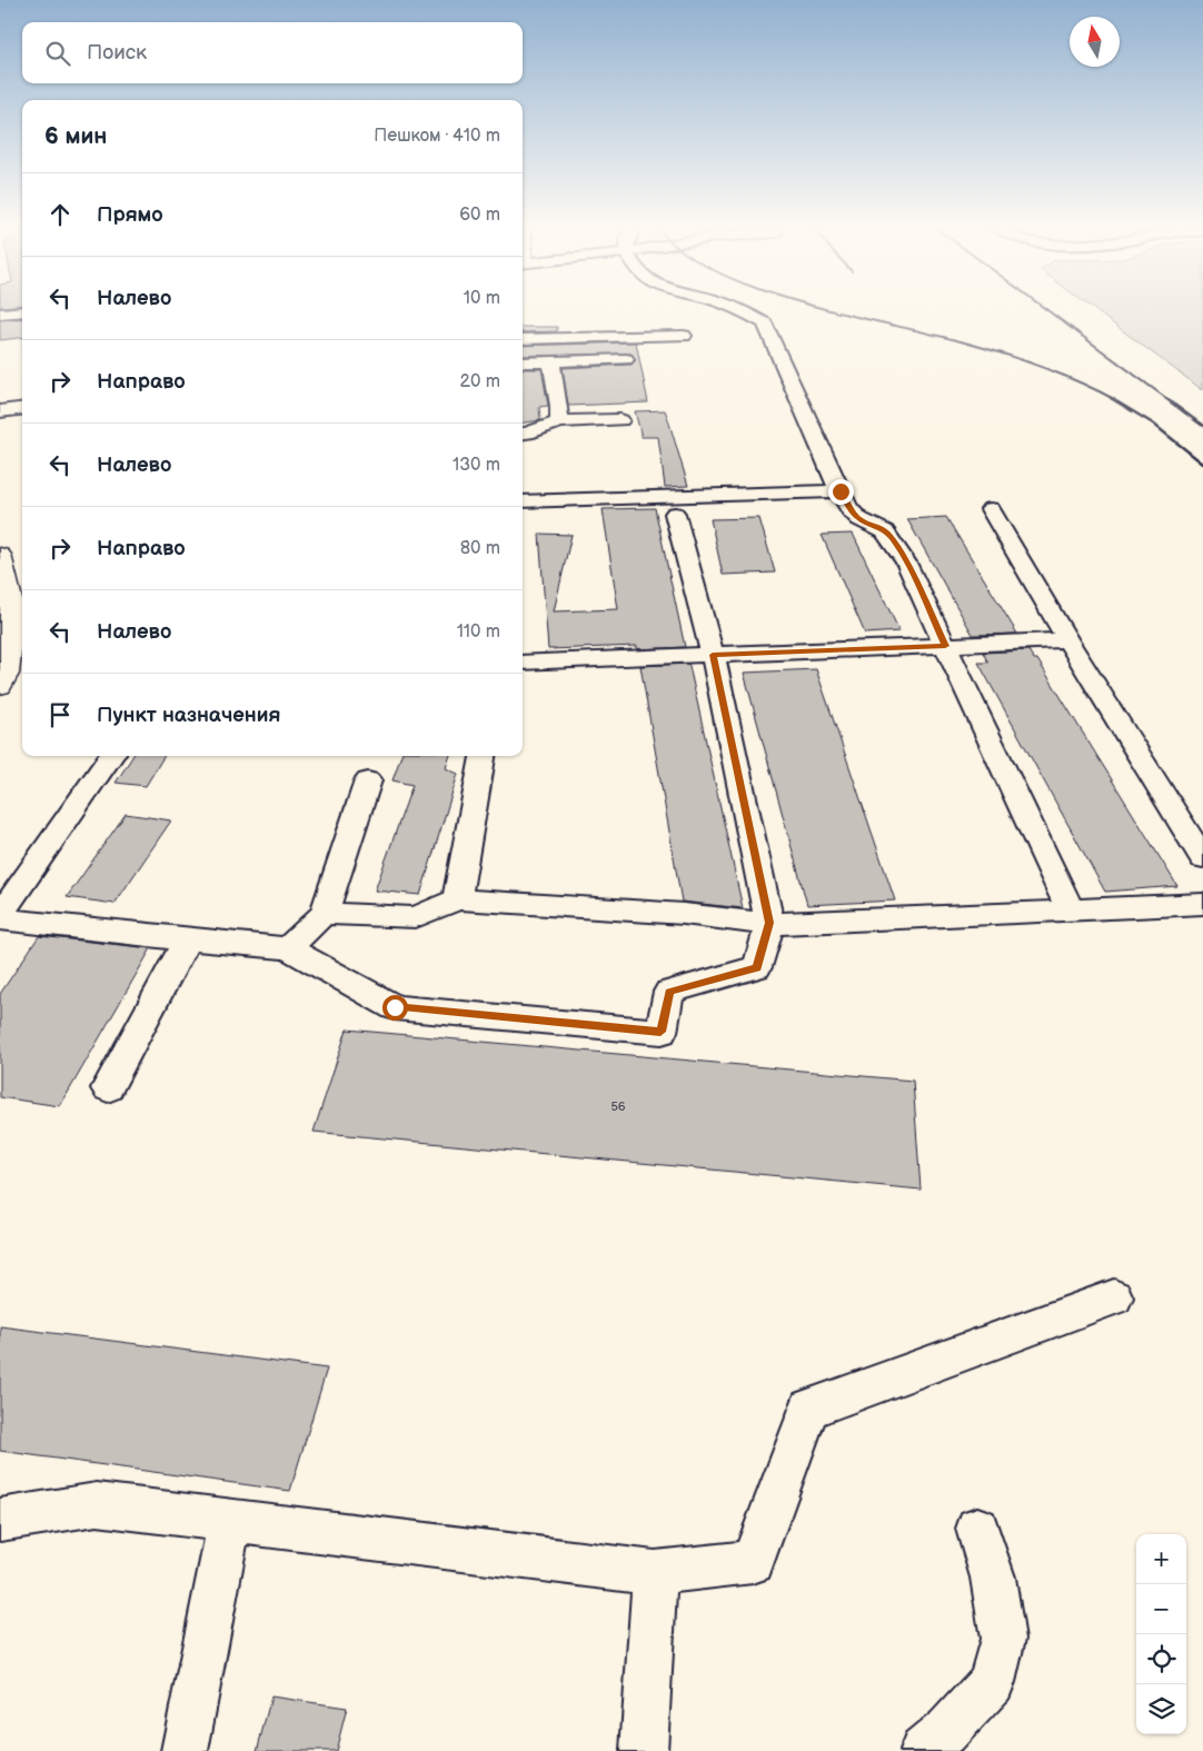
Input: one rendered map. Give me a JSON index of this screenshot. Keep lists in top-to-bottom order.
{
  "house_numbers": ["56"],
  "north": "top",
  "page": {
    "search": "Поиск",
    "heading": ["6 мин", "Пешком · 410 m"],
    "list": [
      ["Прямо", "60 m"],
      ["Налево", "10 m"],
      ["Направо", "20 m"],
      ["Налево", "130 m"],
      ["Направо", "80 m"],
      ["Налево", "110 m"],
      "Пункт назначения"
    ],
    "map_buttons": ["+", "−"]
  }
}
